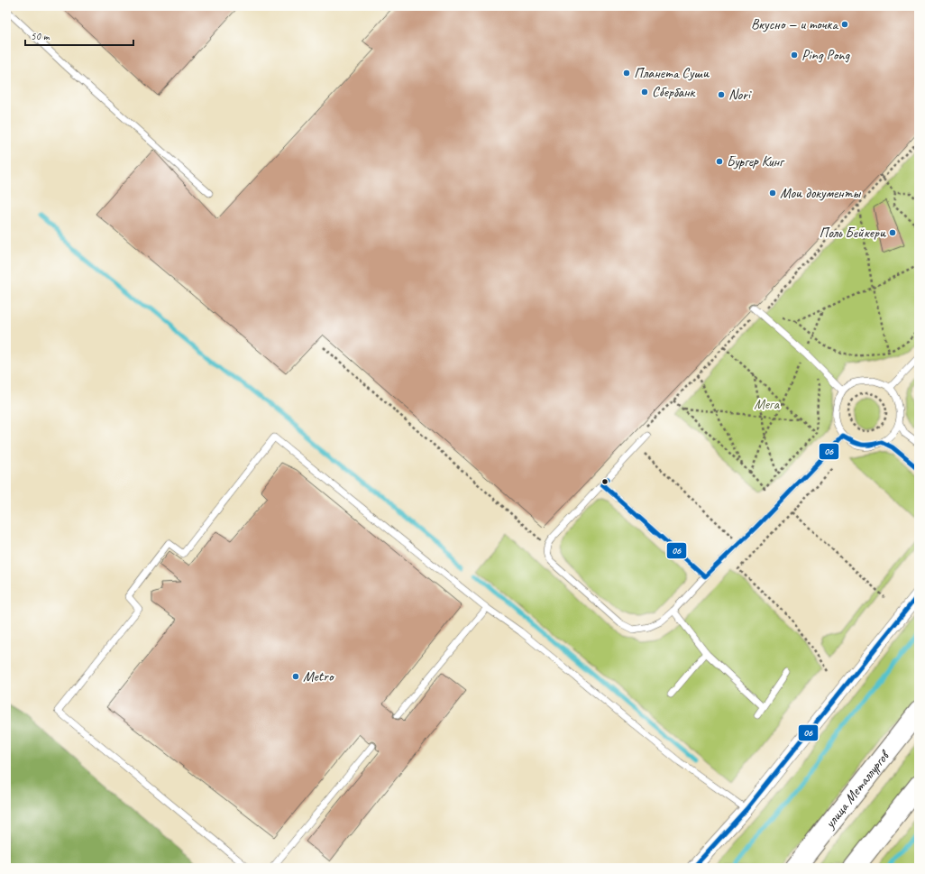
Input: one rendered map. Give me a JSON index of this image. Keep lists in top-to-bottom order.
{
  "streets": {
    "main road": ["улица Металлургов"]
  },
  "parks": ["Мега"],
  "places": [
    "Вкусно — и точка",
    "Ping Pong",
    "Планета Суши",
    "Сбербанк",
    "Nori",
    "Бургер Кинг",
    "Мои документы",
    "Поль Бейкери",
    "Metro"
  ],
  "lines": ["transit line 06"],
  "scale_bar": "50 m"
}
